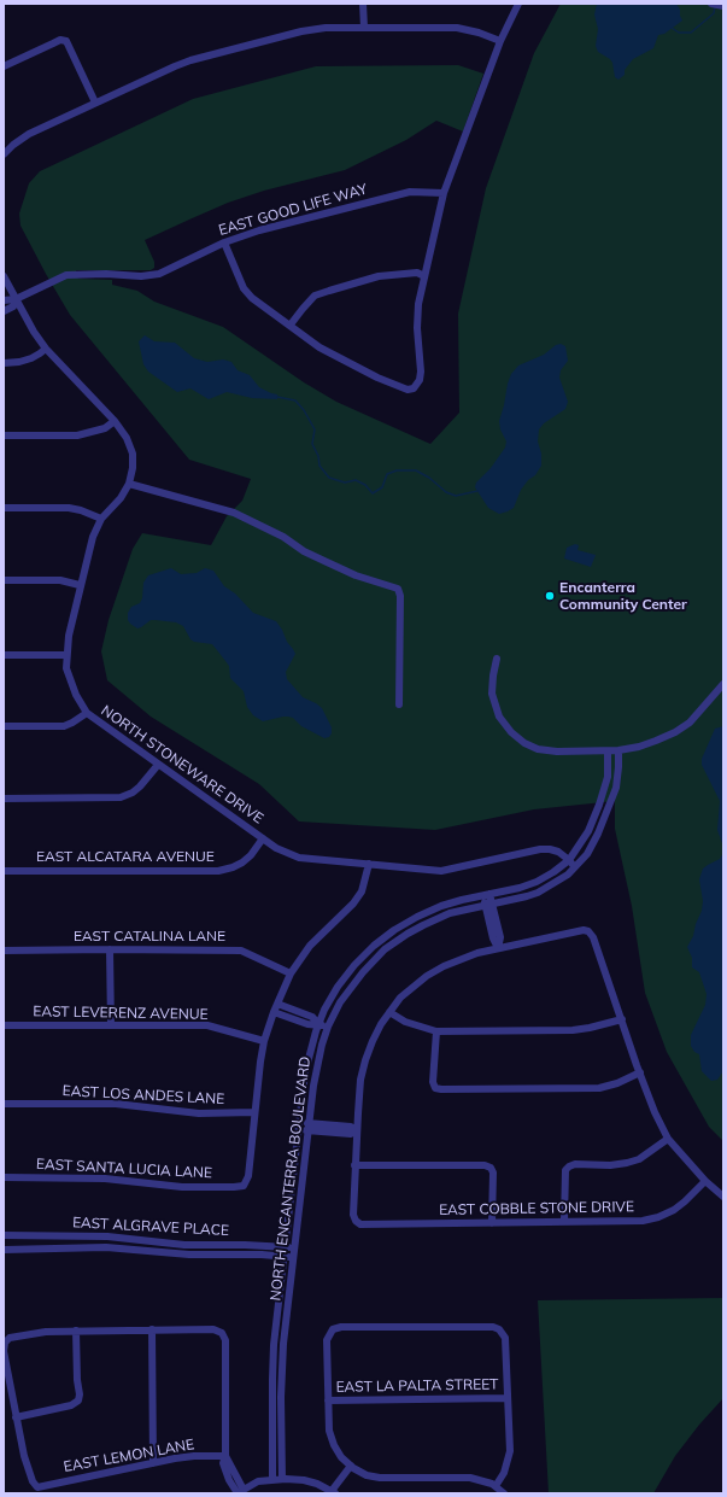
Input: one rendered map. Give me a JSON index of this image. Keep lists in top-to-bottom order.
{
  "streets": {
    "street": [
      "EAST GOOD LIFE WAY",
      "NORTH STONEWARE DRIVE",
      "EAST ALCATARA AVENUE",
      "EAST CATALINA LANE",
      "EAST LEVERENZ AVENUE",
      "EAST LOS ANDES LANE",
      "EAST SANTA LUCIA LANE",
      "NORTH ENCANTERRA BOULEVARD",
      "EAST COBBLE STONE DRIVE",
      "EAST ALGRAVE PLACE",
      "EAST LA PALTA STREET",
      "EAST LEMON LANE"
    ]
  },
  "crossings": [
    ["EAST GOOD LIFE WAY", "NORTH STONEWARE DRIVE"],
    ["NORTH STONEWARE DRIVE", "EAST ALCATARA AVENUE"],
    ["NORTH STONEWARE DRIVE", "NORTH ENCANTERRA BOULEVARD"],
    ["EAST LOS ANDES LANE", "EAST SANTA LUCIA LANE"],
    ["NORTH ENCANTERRA BOULEVARD", "EAST ALGRAVE PLACE"]
  ],
  "places": ["Encanterra Community Center"]
}
